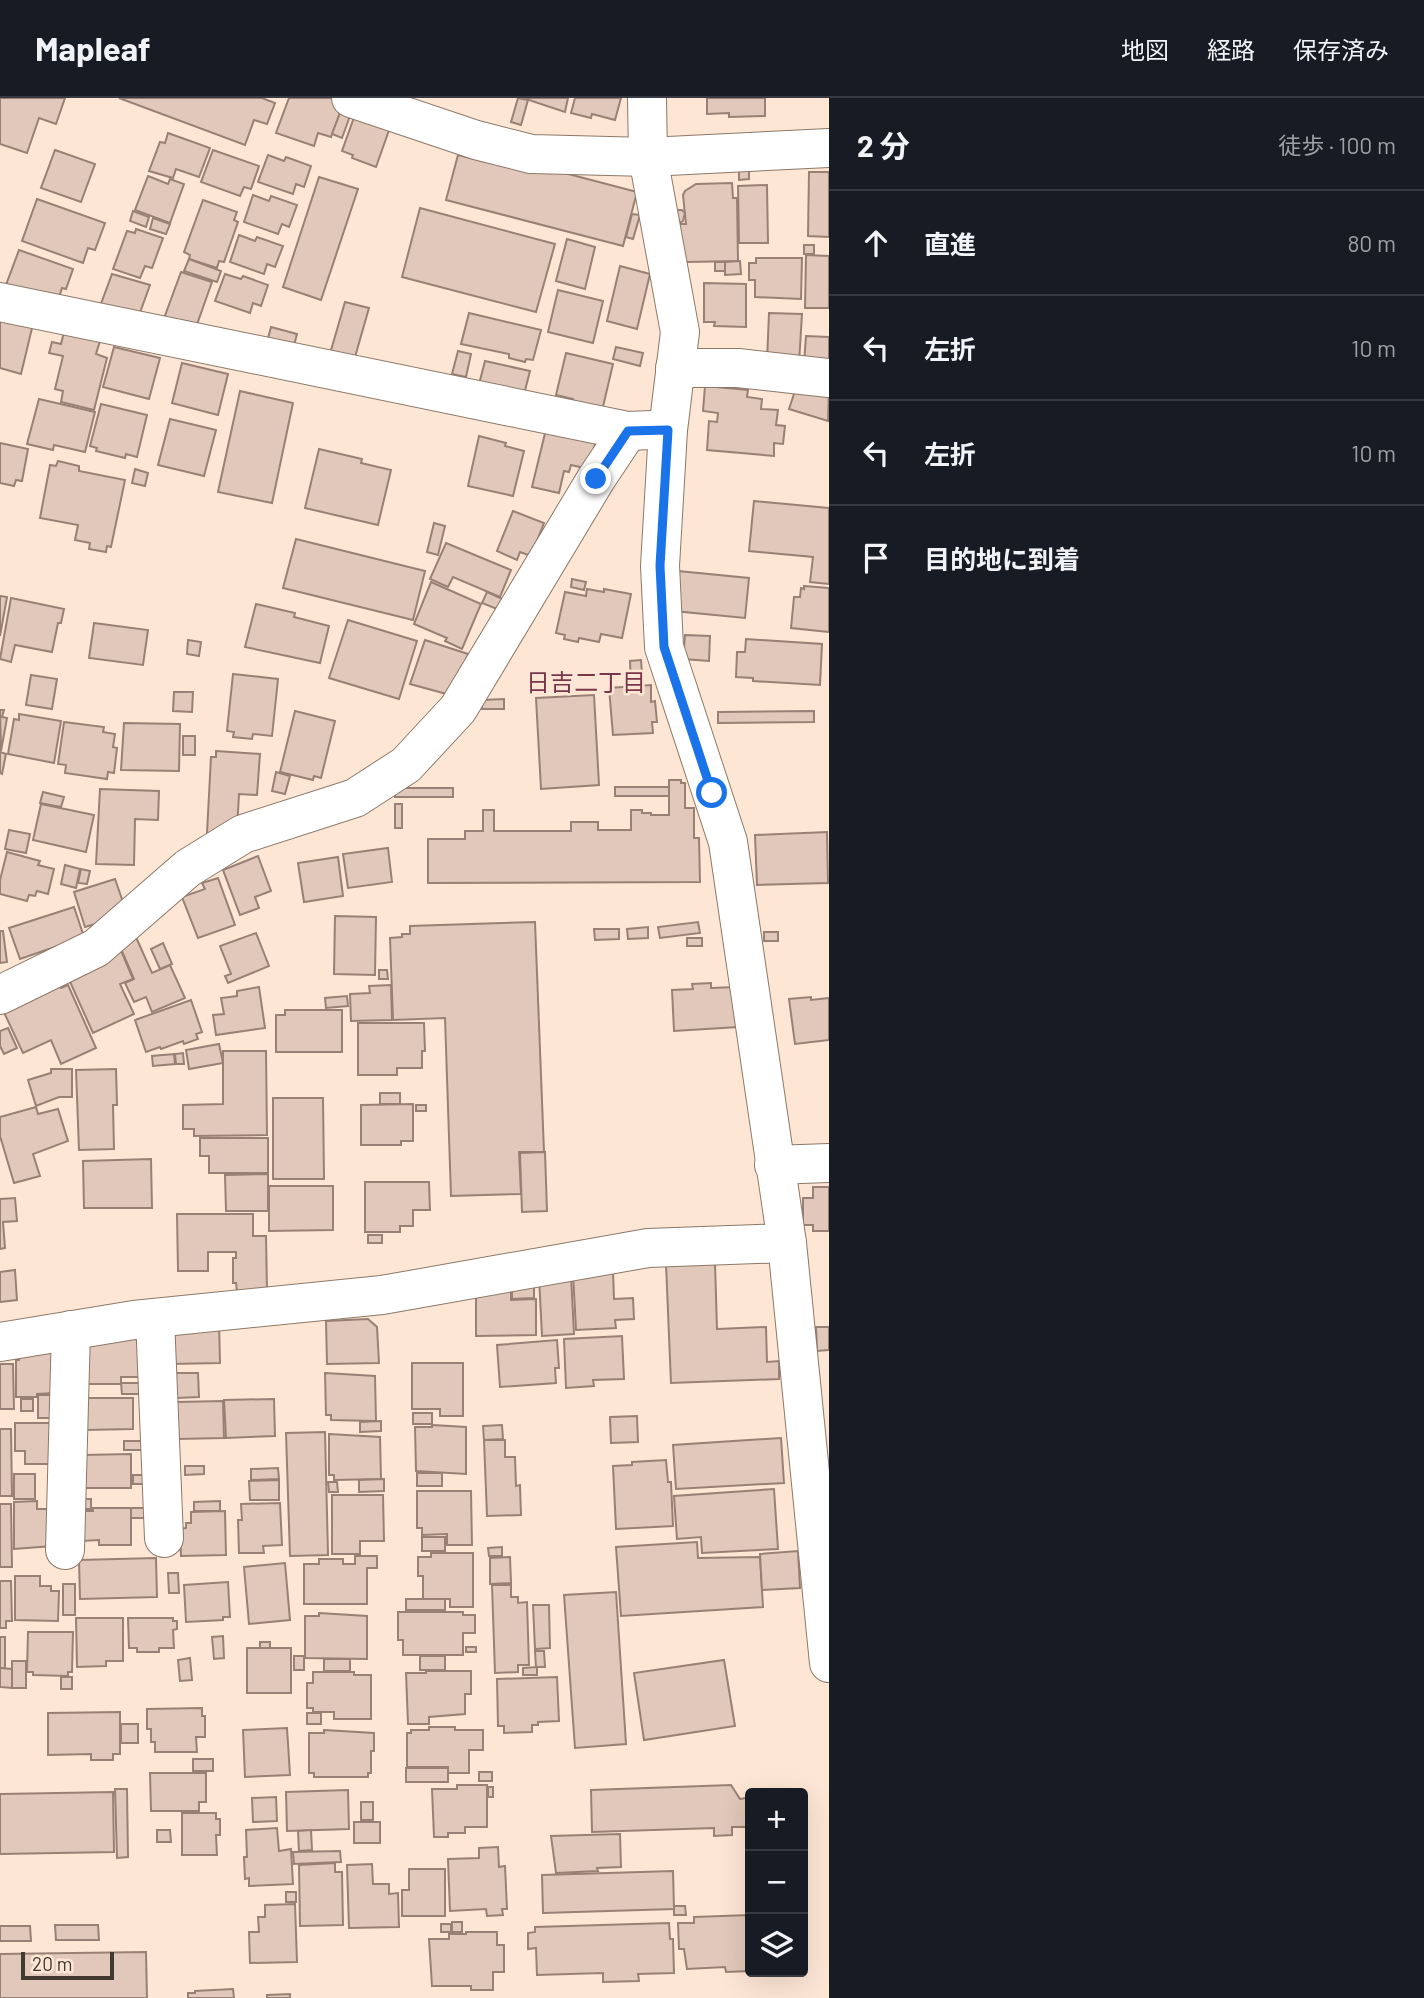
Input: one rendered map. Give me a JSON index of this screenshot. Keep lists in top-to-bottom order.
{
  "districts": ["日吉二丁目"],
  "scale_bar": "20 m",
  "page": {
    "header": "Mapleaf",
    "nav": ["地図", "経路", "保存済み"],
    "heading": ["2 分", "徒歩 · 100 m"],
    "list": [
      ["直進", "80 m"],
      ["左折", "10 m"],
      ["左折", "10 m"],
      "目的地に到着"
    ],
    "map_buttons": ["+", "−"],
    "scale": "20 m"
  }
}
